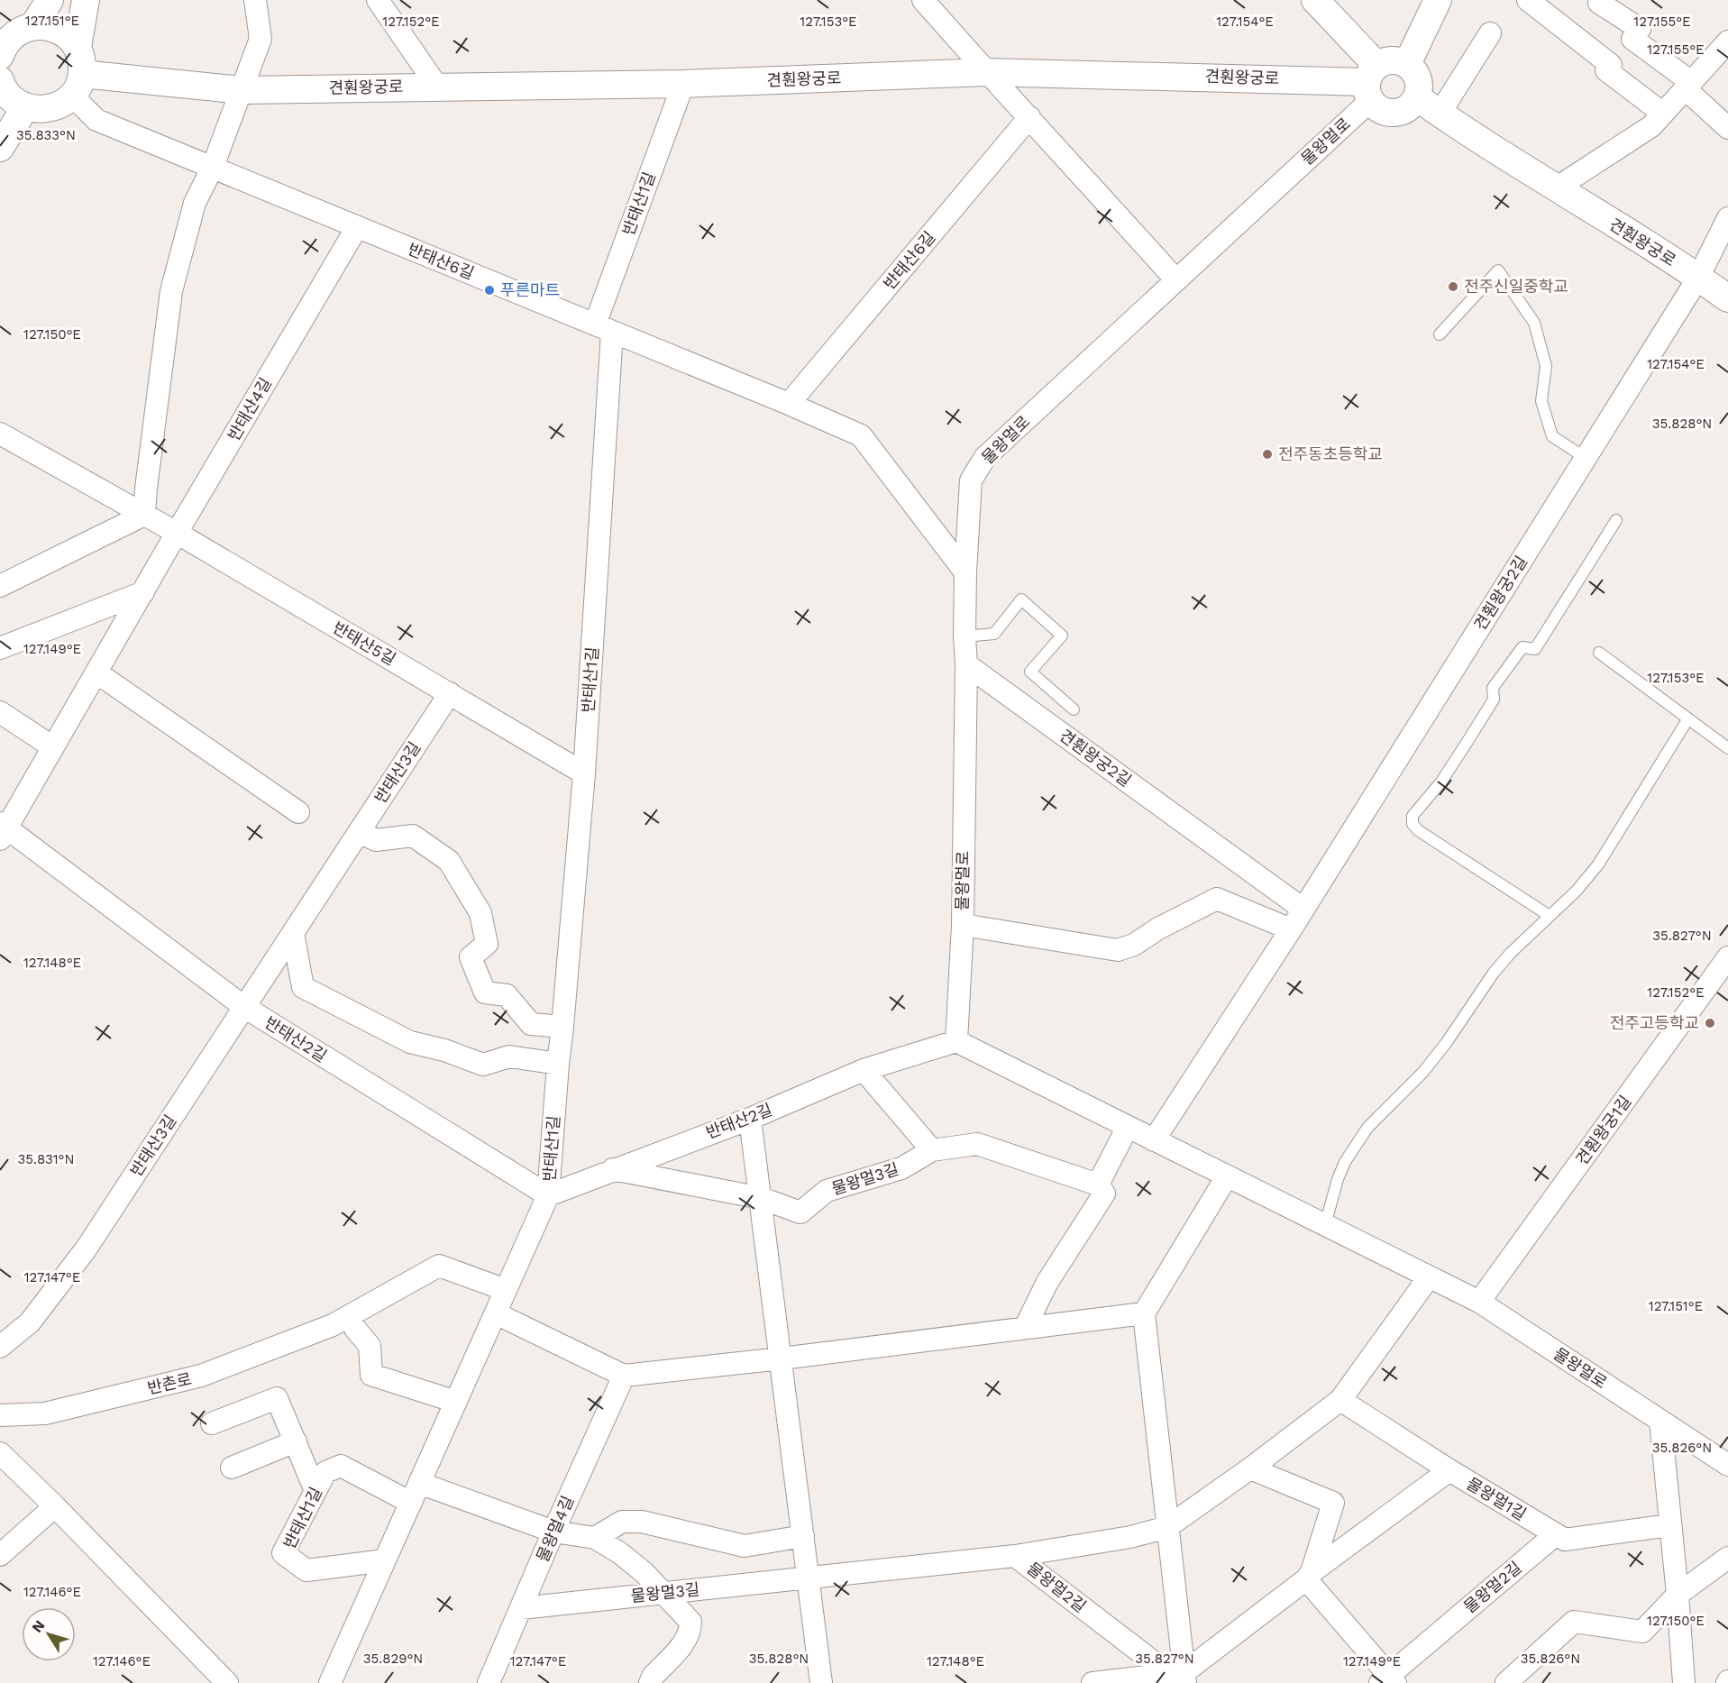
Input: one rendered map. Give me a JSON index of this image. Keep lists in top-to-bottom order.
{
  "streets": {
    "street": [
      "견훤왕궁로",
      "물왕멀로",
      "반태산1길",
      "반태산6길",
      "반태산4길",
      "견훤왕궁2길",
      "반태산5길",
      "반태산3길",
      "반태산2길",
      "견훤왕궁1길",
      "물왕멀3길",
      "반촌로",
      "물왕멀1길",
      "물왕멀4길",
      "물왕멀2길"
    ]
  },
  "crossings": [
    ["견훤왕궁로", "물왕멀로"],
    ["견훤왕궁로", "반태산1길"],
    ["견훤왕궁로", "반태산6길"],
    ["견훤왕궁로", "견훤왕궁2길"],
    ["물왕멀로", "반태산6길"],
    ["물왕멀로", "견훤왕궁2길"],
    ["물왕멀로", "반태산2길"],
    ["물왕멀로", "견훤왕궁1길"],
    ["반태산1길", "반태산6길"],
    ["반태산1길", "반태산5길"],
    ["반태산1길", "반태산2길"],
    ["반태산1길", "반촌로"],
    ["반태산1길", "물왕멀4길"],
    ["반태산6길", "반태산4길"],
    ["반태산4길", "반태산5길"],
    ["반태산4길", "반태산2길"],
    ["반태산5길", "반태산3길"],
    ["반태산3길", "반태산2길"],
    ["반태산2길", "물왕멀3길"],
    ["물왕멀3길", "물왕멀4길"],
    ["물왕멀3길", "물왕멀2길"],
    ["물왕멀1길", "물왕멀2길"]
  ],
  "places": [
    "전주신일중학교",
    "푸른마트",
    "전주동초등학교",
    "전주고등학교"
  ],
  "north": "top left",
  "coordinates": [
    "127.151°E",
    "127.155°E",
    "127.152°E",
    "127.153°E",
    "127.154°E",
    "35.833°N",
    "127.150°E",
    "35.828°N",
    "127.149°E",
    "35.827°N",
    "127.148°E",
    "35.831°N",
    "127.147°E",
    "35.826°N",
    "127.146°E",
    "35.829°N"
  ]
}
